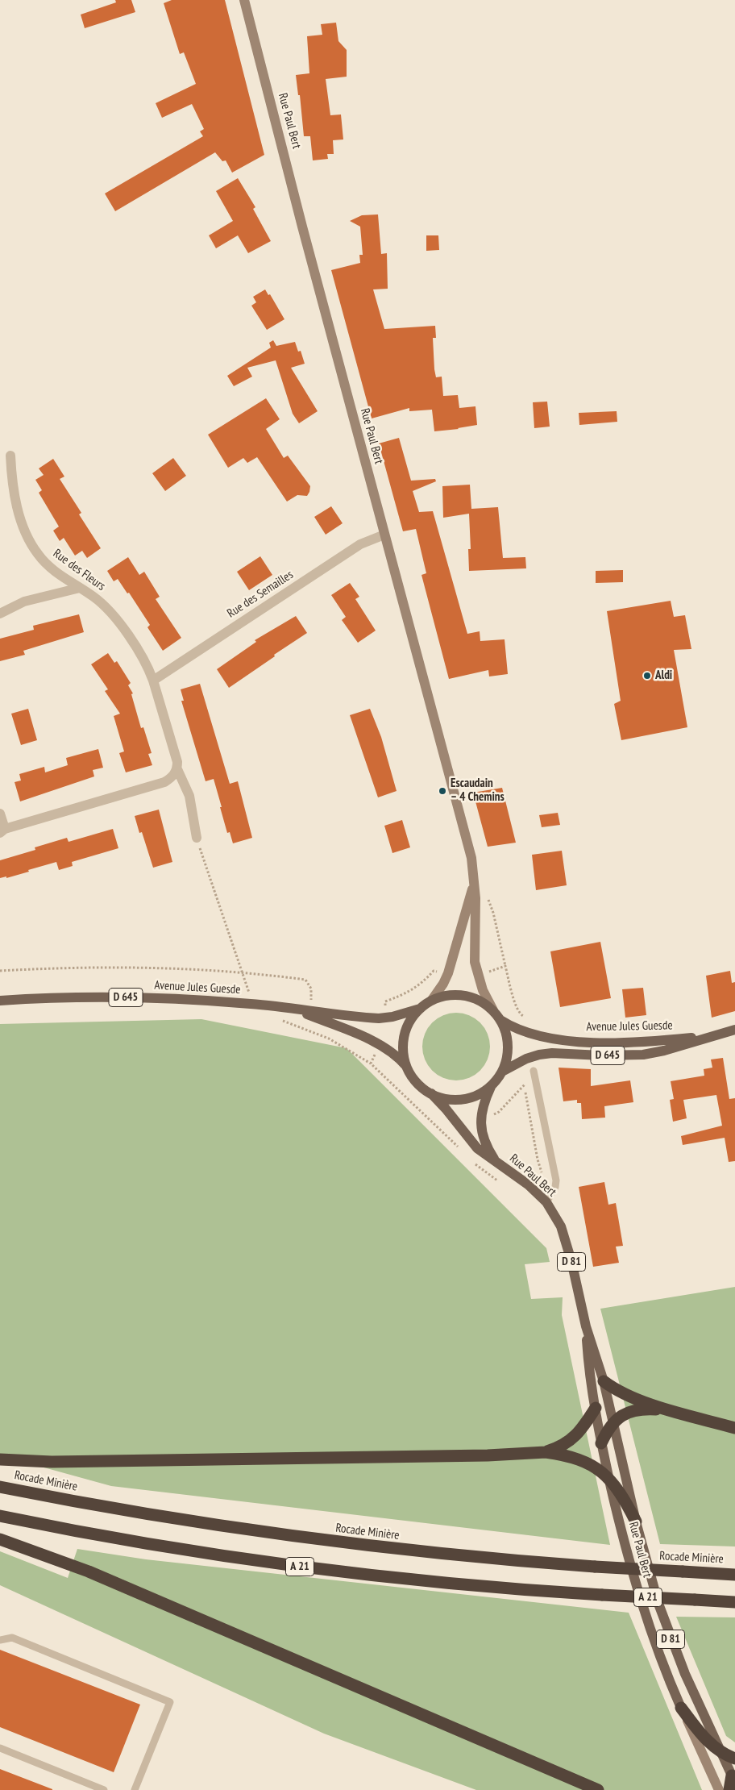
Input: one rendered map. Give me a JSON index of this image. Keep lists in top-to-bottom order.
{
  "streets": {
    "highway": ["Rocade Minière", "A 21"],
    "main road": [
      "Rue Paul Bert",
      "Avenue Jules Guesde",
      "D 645",
      "D 81"
    ],
    "street": ["Rue des Fleurs", "Rue des Semailles"]
  },
  "crossings": [
    ["Rue Paul Bert", "Rue des Semailles"],
    ["Rue Paul Bert", "Avenue Jules Guesde"],
    ["Rue des Fleurs", "Rue des Semailles"]
  ],
  "places": ["Aldi", "Escaudain – 4 Chemins"]
}
